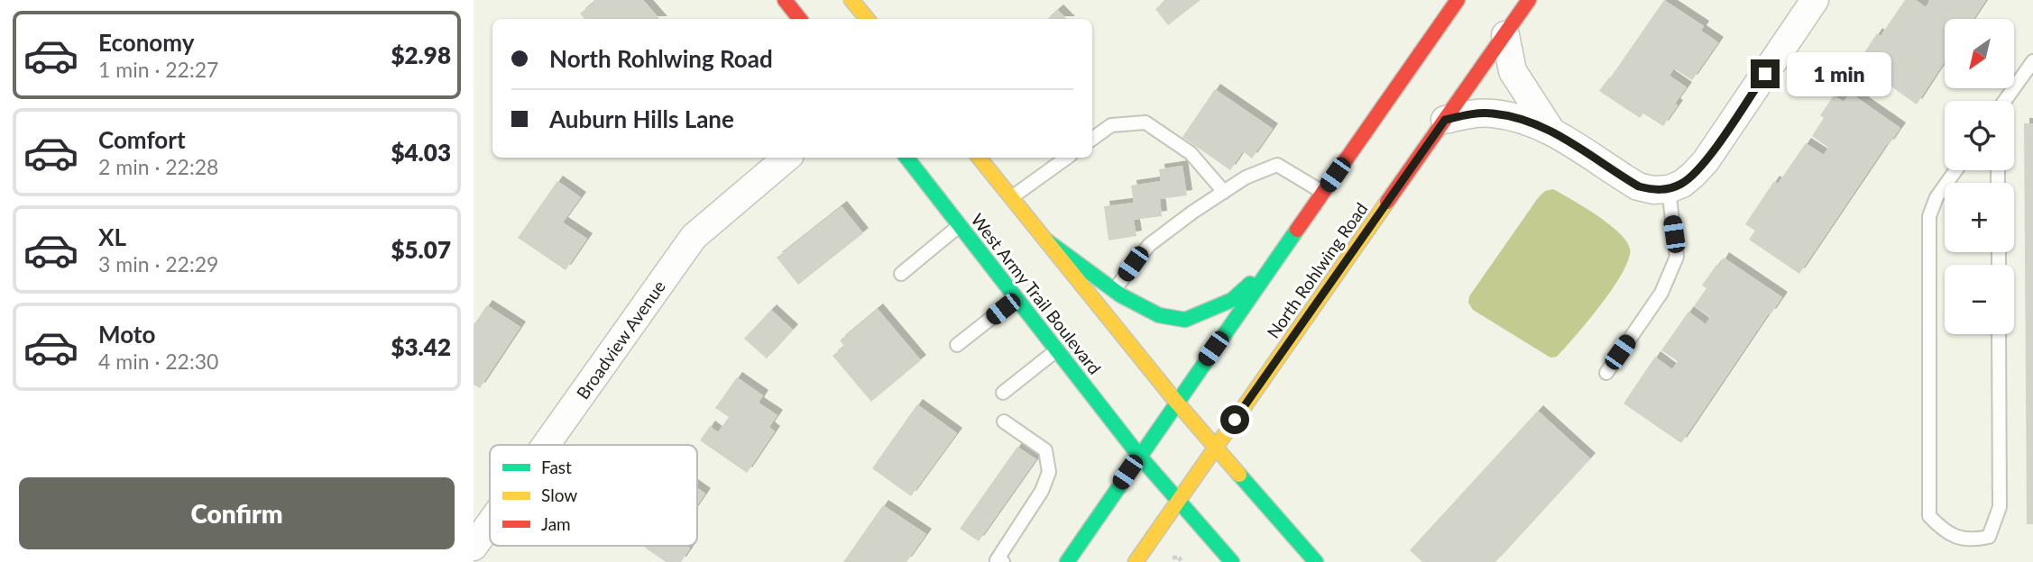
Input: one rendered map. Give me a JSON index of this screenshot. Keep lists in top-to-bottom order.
{
  "streets": {
    "main road": ["North Rohlwing Road", "West Army Trail Boulevard"],
    "street": ["Broadview Avenue"]
  },
  "crossings": [
    ["North Rohlwing Road", "West Army Trail Boulevard"]
  ],
  "legend": ["Fast", "Slow", "Jam"],
  "north": "bottom left",
  "page": {
    "list": [
      {
        "name": "Economy",
        "note": "1 min · 22:27",
        "value": "$2.98"
      },
      {
        "name": "Comfort",
        "note": "2 min · 22:28",
        "value": "$4.03"
      },
      {
        "name": "XL",
        "note": "3 min · 22:29",
        "value": "$5.07"
      },
      {
        "name": "Moto",
        "note": "4 min · 22:30",
        "value": "$3.42"
      }
    ],
    "map_buttons": ["+", "−"],
    "banner": ["North Rohlwing Road", "Auburn Hills Lane"],
    "bubble": "1 min",
    "buttons": "Confirm"
  }
}
